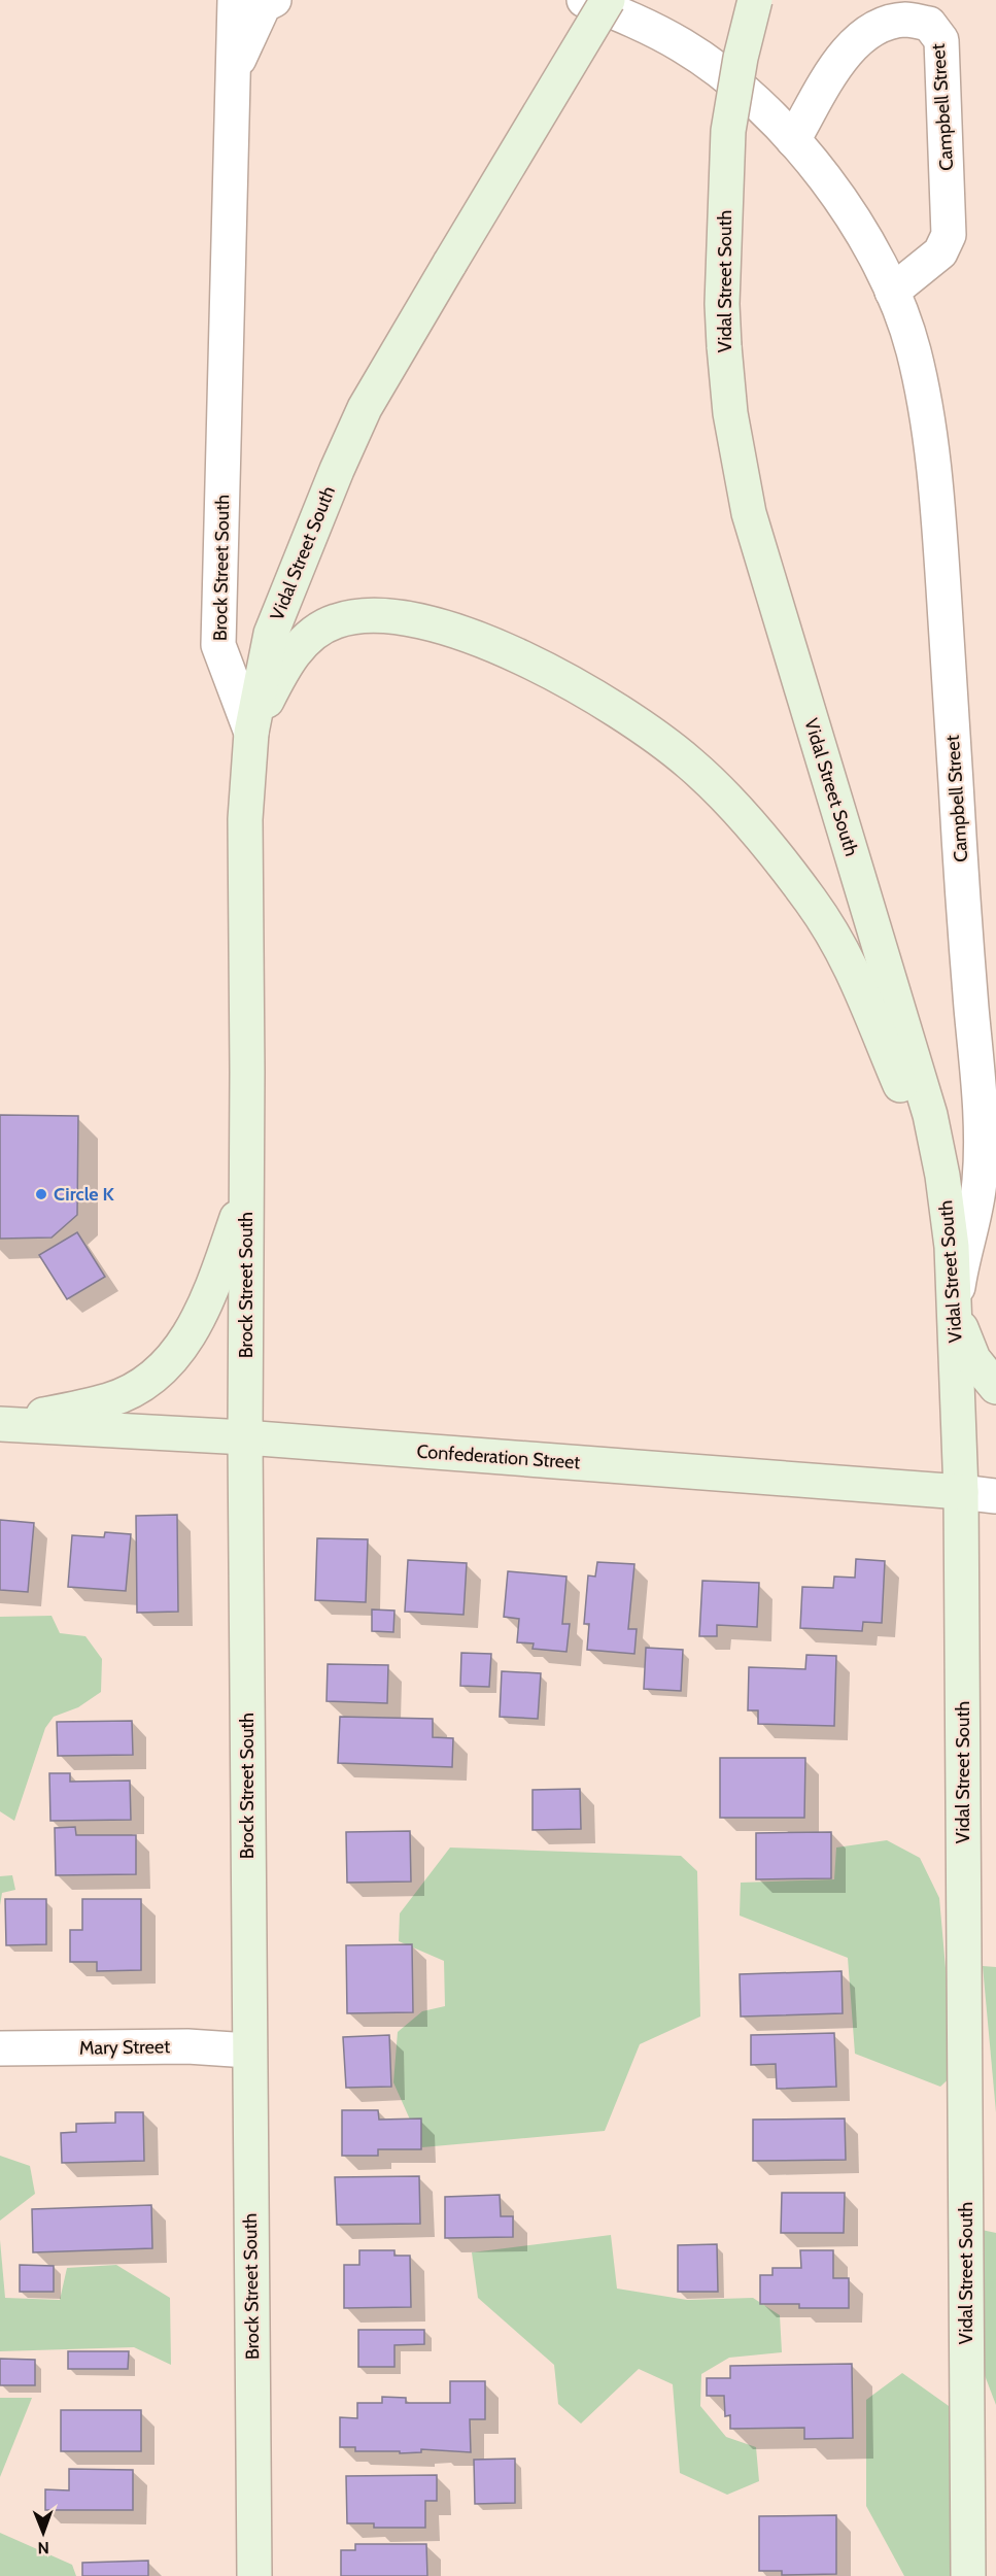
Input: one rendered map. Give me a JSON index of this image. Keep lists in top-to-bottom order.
{
  "streets": {
    "main road": ["Vidal Street South", "Brock Street South", "Confederation Street"],
    "street": ["Campbell Street", "Mary Street"]
  },
  "crossings": [
    ["Campbell Street", "Vidal Street South"],
    ["Vidal Street South", "Brock Street South"],
    ["Vidal Street South", "Confederation Street"],
    ["Brock Street South", "Confederation Street"],
    ["Brock Street South", "Mary Street"]
  ],
  "places": ["Circle K"],
  "north": "bottom"
}
